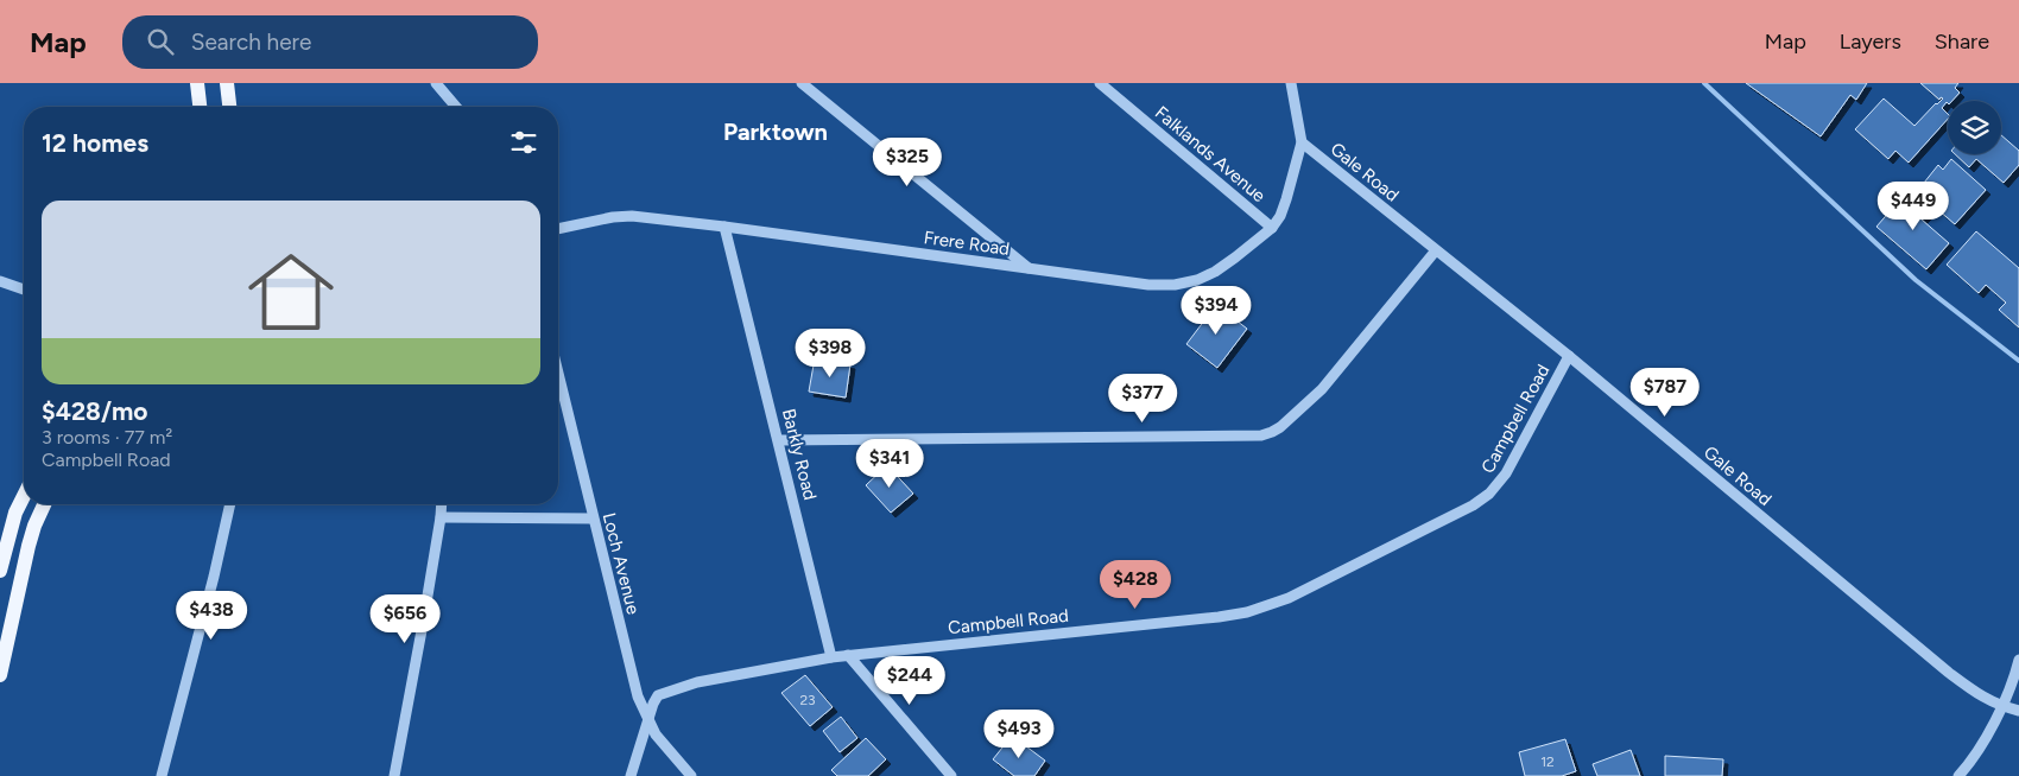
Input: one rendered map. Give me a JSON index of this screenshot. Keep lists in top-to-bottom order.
{
  "streets": {
    "street": [
      "Falklands Avenue",
      "Gale Road",
      "Frere Road",
      "Campbell Road",
      "Barkly Road",
      "Loch Avenue"
    ]
  },
  "crossings": [
    ["Falklands Avenue", "Frere Road"],
    ["Gale Road", "Frere Road"],
    ["Gale Road", "Campbell Road"],
    ["Frere Road", "Barkly Road"],
    ["Campbell Road", "Barkly Road"],
    ["Campbell Road", "Loch Avenue"]
  ],
  "districts": ["Parktown"],
  "house_numbers": ["23", "12"],
  "page": {
    "header": "Map",
    "search": "Search here",
    "nav": ["Map", "Layers", "Share"],
    "heading": "12 homes",
    "price": [
      "$325",
      "$449",
      "$394",
      "$398",
      "$787",
      "$377",
      "$341",
      "$428",
      "$438",
      "$656",
      "$244",
      "$493"
    ],
    "list": [
      {
        "name": "$428/mo",
        "note": "3 rooms · 77 m² · Campbell Road"
      }
    ]
  }
}
